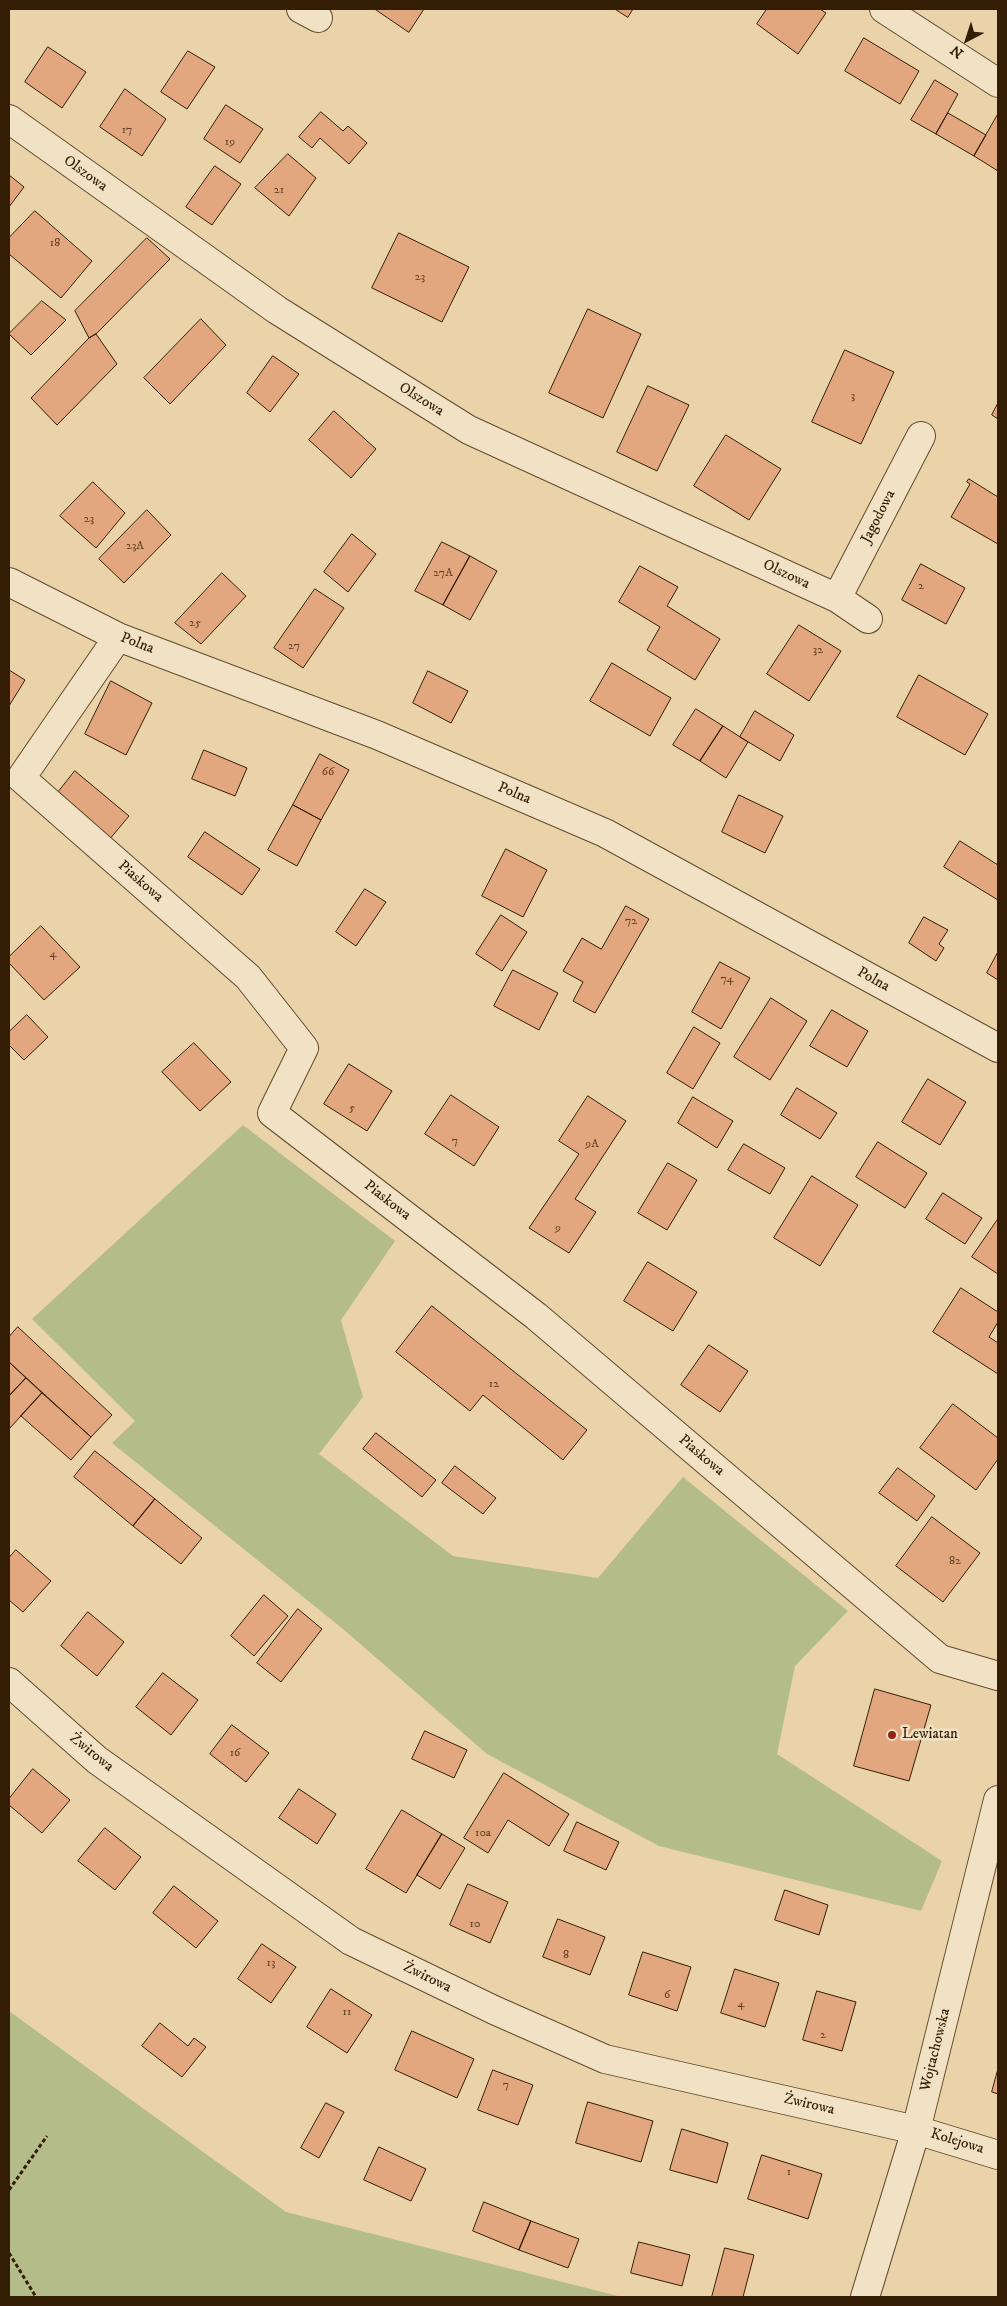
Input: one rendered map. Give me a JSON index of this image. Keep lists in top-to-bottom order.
{
  "streets": {
    "street": [
      "Olszowa",
      "Jagodowa",
      "Polna",
      "Piaskowa",
      "Żwirowa",
      "Wojtachowska",
      "Kolejowa"
    ]
  },
  "crossings": [
    ["Olszowa", "Jagodowa"],
    ["Polna", "Piaskowa"],
    ["Żwirowa", "Wojtachowska"],
    ["Żwirowa", "Kolejowa"],
    ["Wojtachowska", "Kolejowa"]
  ],
  "places": ["Lewiatan"],
  "house_numbers": [
    "17",
    "19",
    "21",
    "18",
    "23",
    "3",
    "23",
    "23A",
    "27A",
    "2",
    "25",
    "27",
    "32",
    "66",
    "72",
    "4",
    "74",
    "5",
    "7",
    "9A",
    "9",
    "12",
    "82",
    "16",
    "10a",
    "10",
    "8",
    "13",
    "6",
    "4",
    "11",
    "2",
    "7",
    "1"
  ],
  "north": "bottom left"
}
